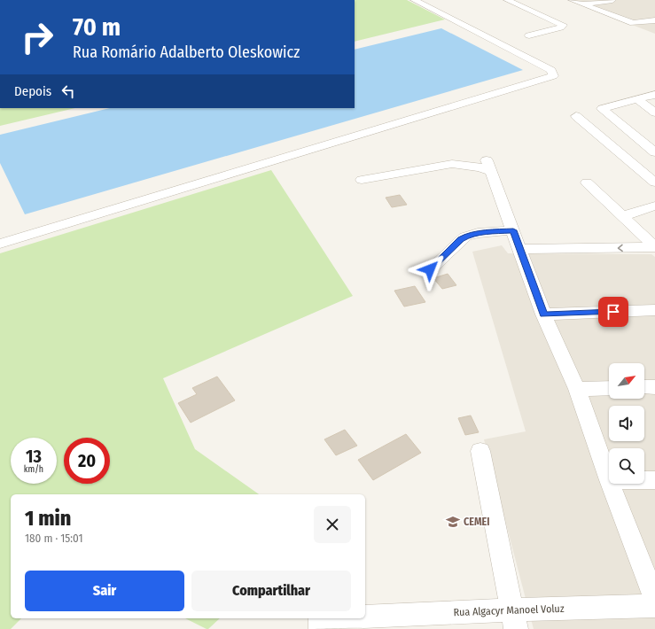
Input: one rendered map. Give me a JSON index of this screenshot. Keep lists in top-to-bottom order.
{
  "streets": {
    "street": ["Rua Algacyr Manoel Voluz"]
  },
  "places": {
    "school or university": ["CEMEI"]
  },
  "north": "top right",
  "page": {
    "turn": ["70 m", "Rua Romário Adalberto Oleskowicz"],
    "then": "Depois",
    "speed": "13 km/h",
    "limit": "20",
    "heading": ["1 min", "180 m · 15:01"],
    "buttons": ["Sair", "Compartilhar"]
  }
}
